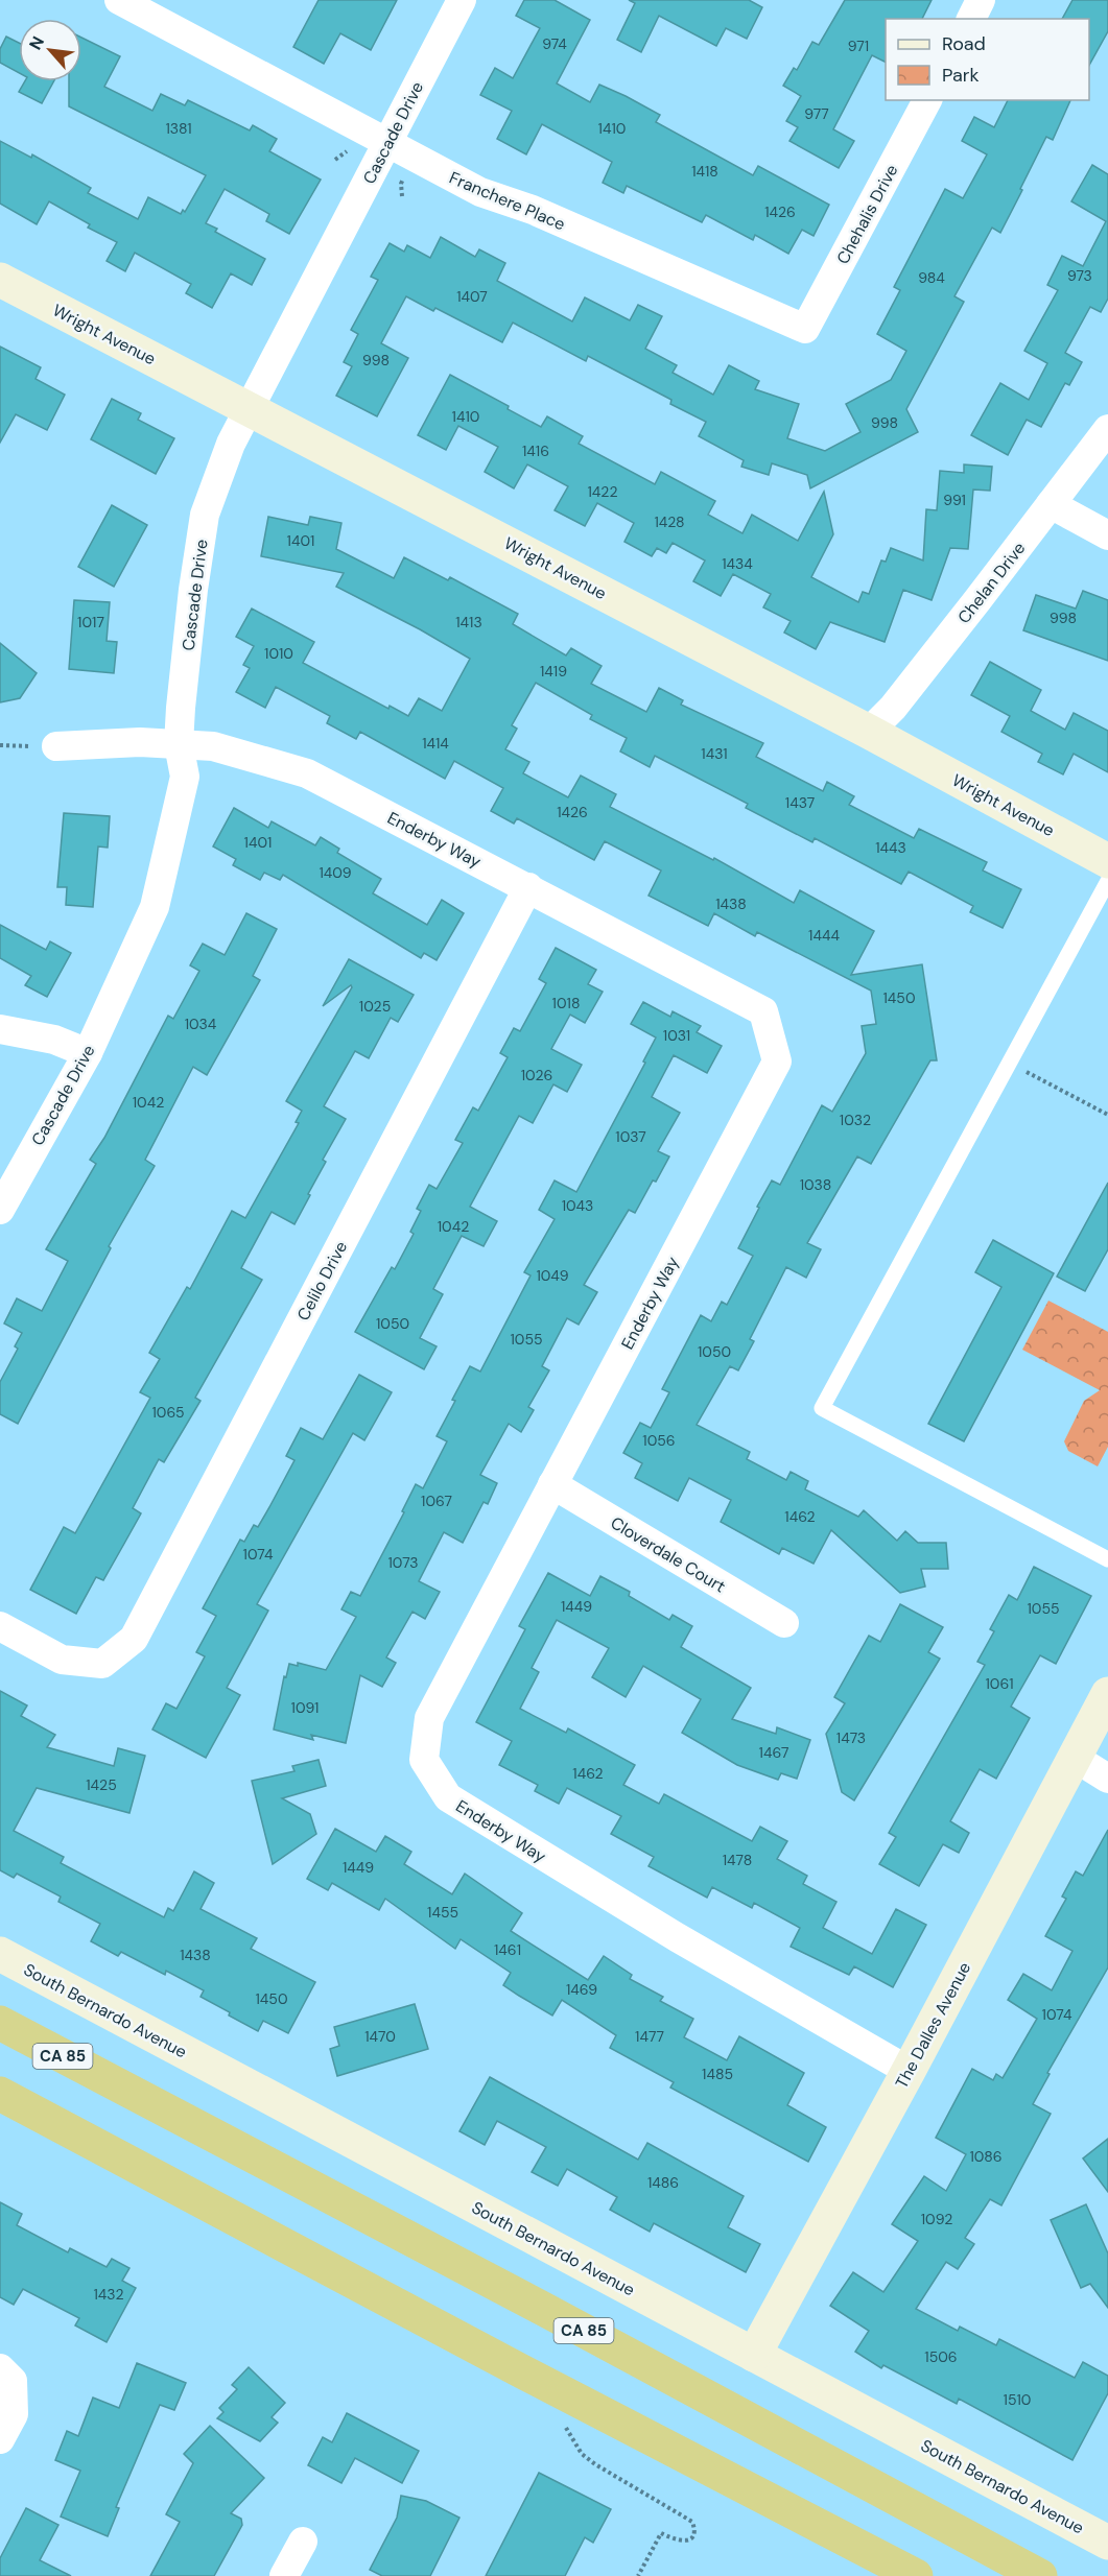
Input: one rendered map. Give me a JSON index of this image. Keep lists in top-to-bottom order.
{
  "streets": {
    "highway": ["CA 85"],
    "street": [
      "Cascade Drive",
      "Franchere Place",
      "Chehalis Drive",
      "Wright Avenue",
      "Chelan Drive",
      "Enderby Way",
      "Celilo Drive",
      "Cloverdale Court",
      "South Bernardo Avenue",
      "The Dalles Avenue"
    ]
  },
  "crossings": [
    ["Cascade Drive", "Franchere Place"],
    ["Cascade Drive", "Wright Avenue"],
    ["Cascade Drive", "Enderby Way"],
    ["Franchere Place", "Chehalis Drive"],
    ["Wright Avenue", "Chelan Drive"],
    ["Enderby Way", "Celilo Drive"],
    ["Enderby Way", "Cloverdale Court"],
    ["Enderby Way", "The Dalles Avenue"],
    ["South Bernardo Avenue", "The Dalles Avenue"]
  ],
  "house_numbers": [
    "974",
    "971",
    "977",
    "1381",
    "1410",
    "1418",
    "1426",
    "973",
    "984",
    "1407",
    "998",
    "1410",
    "998",
    "1416",
    "1422",
    "991",
    "1428",
    "1401",
    "1434",
    "998",
    "1017",
    "1413",
    "1010",
    "1419",
    "1414",
    "1431",
    "1437",
    "1426",
    "1401",
    "1443",
    "1409",
    "1438",
    "1444",
    "1450",
    "1018",
    "1025",
    "1034",
    "1031",
    "1026",
    "1042",
    "1032",
    "1037",
    "1038",
    "1043",
    "1042",
    "1049",
    "1050",
    "1055",
    "1050",
    "1065",
    "1056",
    "1067",
    "1462",
    "1074",
    "1073",
    "1449",
    "1055",
    "1061",
    "1091",
    "1473",
    "1467",
    "1462",
    "1425",
    "1478",
    "1449",
    "1455",
    "1461",
    "1438",
    "1469",
    "1450",
    "1074",
    "1470",
    "1477",
    "1485",
    "1086",
    "1486",
    "1092",
    "1432",
    "1506",
    "1510"
  ],
  "legend": ["Road", "Park"],
  "north": "top left"
}
